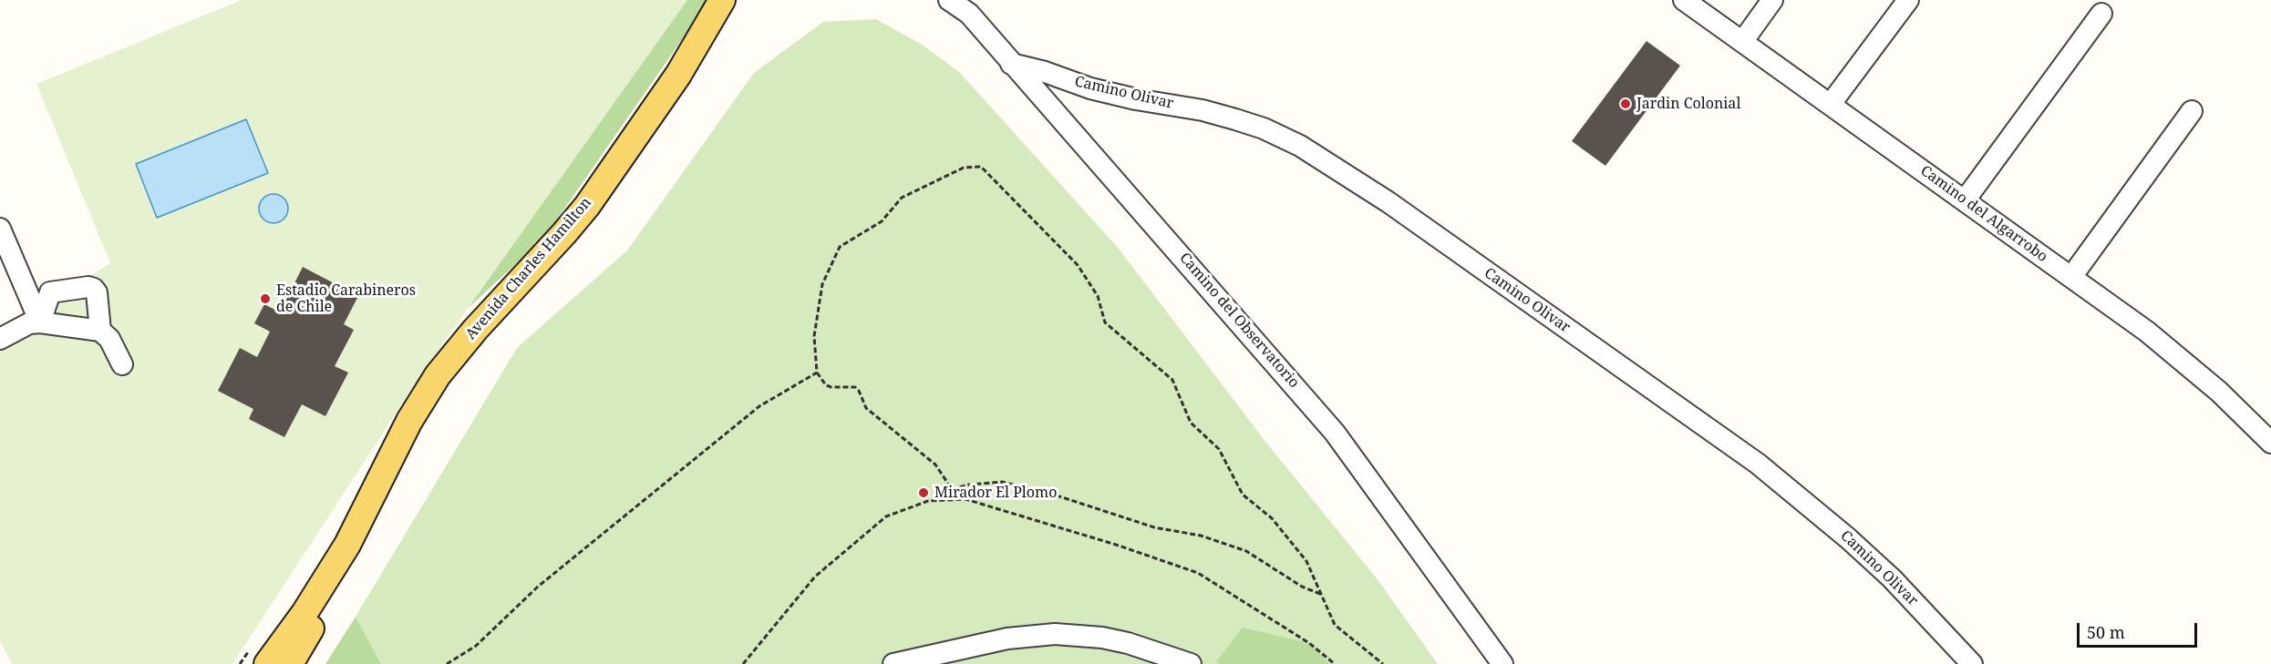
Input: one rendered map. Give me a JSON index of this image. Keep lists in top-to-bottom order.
{
  "streets": {
    "main road": ["Avenida Charles Hamilton"],
    "street": ["Camino Olivar", "Camino del Algarrobo", "Camino del Observatorio"]
  },
  "crossings": [
    ["Camino Olivar", "Camino del Observatorio"]
  ],
  "places": ["Jardin Colonial", "Estadio Carabineros de Chile", "Mirador El Plomo"],
  "scale_bar": "50 m"
}
